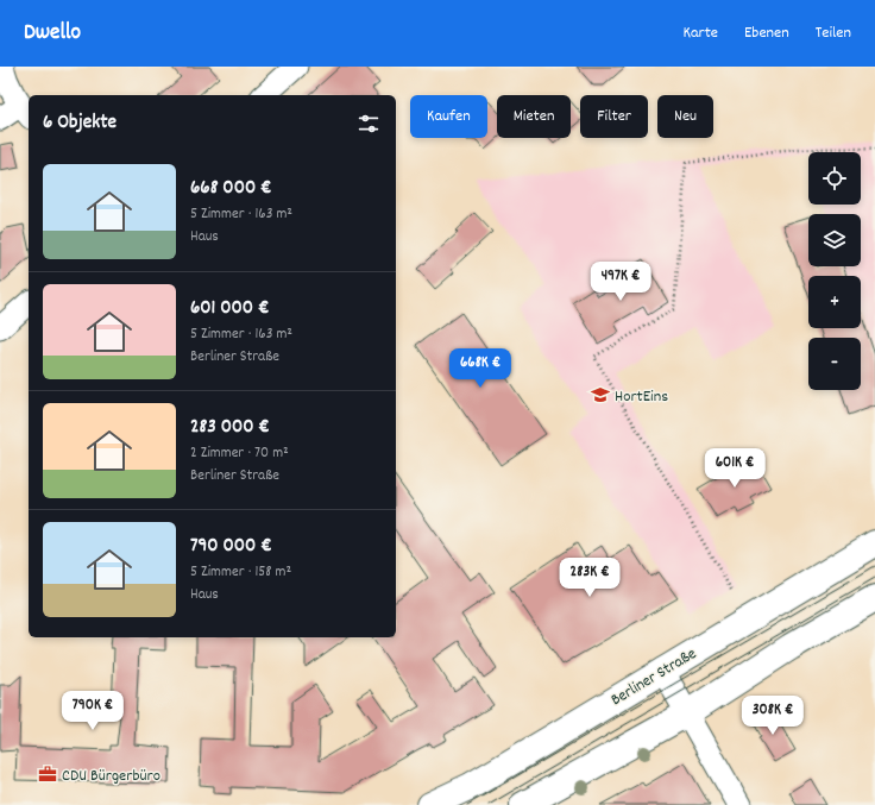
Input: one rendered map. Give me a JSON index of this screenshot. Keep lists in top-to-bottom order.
{
  "streets": {
    "main road": ["Berliner Straße"]
  },
  "places": {
    "school or university": ["HortEins"],
    "office": ["CDU Bürgerbüro"]
  },
  "page": {
    "header": "Dwello",
    "nav": ["Karte", "Ebenen", "Teilen"],
    "chip": [
      "Kaufen",
      "Mieten",
      "Filter",
      "Neu"
    ],
    "heading": "6 Objekte",
    "map_buttons": ["+", "−"],
    "list": [
      {
        "name": "668 000 €",
        "note": "5 Zimmer · 163 m² · Haus"
      },
      {
        "name": "601 000 €",
        "note": "5 Zimmer · 163 m² · Berliner Straße"
      },
      {
        "name": "283 000 €",
        "note": "2 Zimmer · 70 m² · Berliner Straße"
      },
      {
        "name": "790 000 €",
        "note": "5 Zimmer · 158 m² · Haus"
      }
    ],
    "price": [
      "497K €",
      "668K €",
      "601K €",
      "283K €",
      "790K €",
      "308K €"
    ]
  }
}
